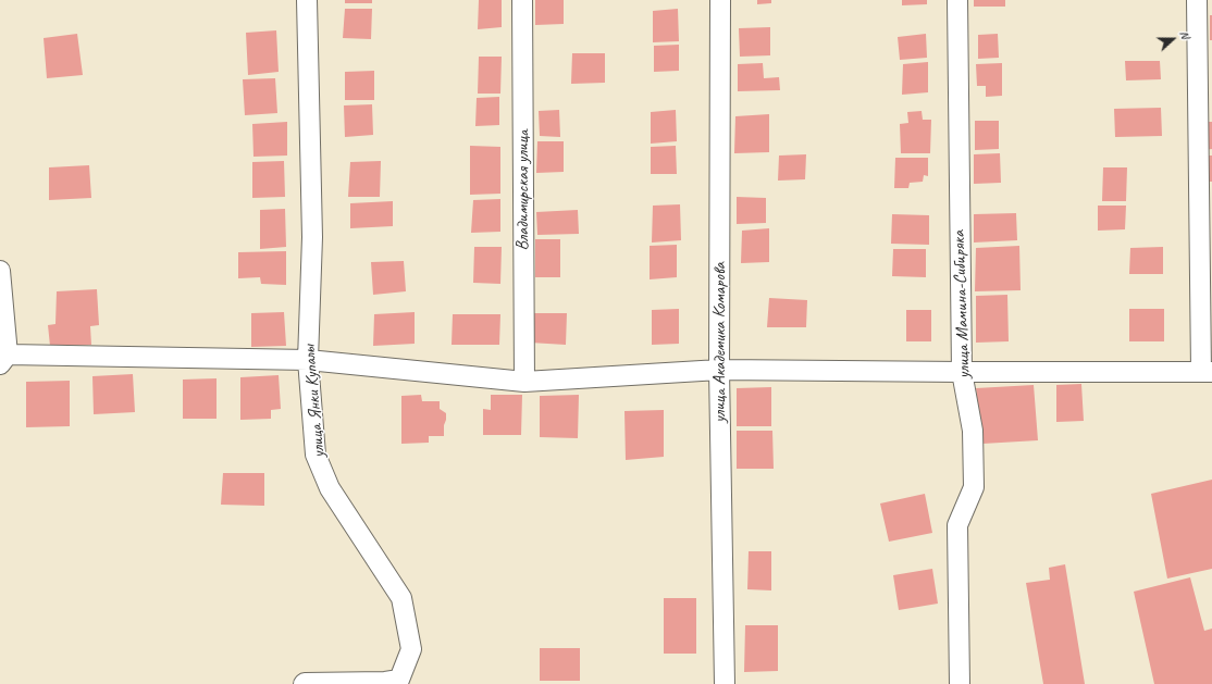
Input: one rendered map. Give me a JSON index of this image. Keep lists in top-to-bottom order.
{
  "streets": {
    "street": [
      "Владимирская улица",
      "улица Мамина-Сибиряка",
      "улица Академика Комарова",
      "улица Янки Купалы"
    ]
  },
  "north": "right"
}
